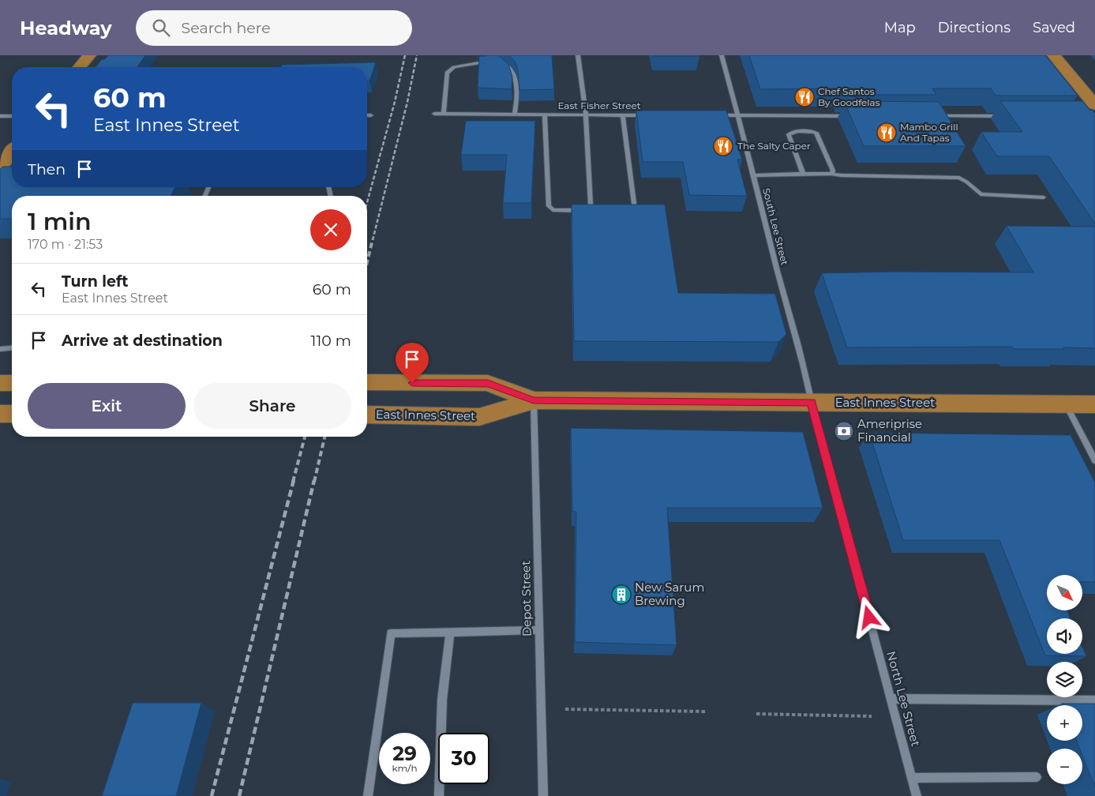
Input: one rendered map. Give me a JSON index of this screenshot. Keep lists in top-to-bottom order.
{
  "streets": {
    "main road": ["East Innes Street"],
    "street": [
      "East Fisher Street",
      "South Lee Street",
      "Depot Street",
      "North Lee Street"
    ]
  },
  "crossings": [
    ["South Lee Street", "East Innes Street"],
    ["South Lee Street", "North Lee Street"],
    ["East Innes Street", "Depot Street"],
    ["East Innes Street", "North Lee Street"]
  ],
  "places": {
    "restaurant": ["Chef Santos By Goodfelas", "Mambo Grill And Tapas", "The Salty Caper"],
    "bank": ["Ameriprise Financial"],
    "building": ["New Sarum Brewing"]
  },
  "north": "bottom right",
  "page": {
    "header": "Headway",
    "search": "Search here",
    "nav": ["Map", "Directions", "Saved"],
    "turn": ["60 m", "East Innes Street"],
    "then": "Then",
    "heading": ["1 min", "170 m · 21:53"],
    "list": [
      {
        "name": "Turn left",
        "note": "East Innes Street",
        "value": "60 m"
      },
      {
        "name": "Arrive at destination",
        "value": "110 m"
      }
    ],
    "buttons": ["Exit", "Share"],
    "map_buttons": ["+", "−"],
    "speed": "29 km/h",
    "limit": "30"
  }
}
